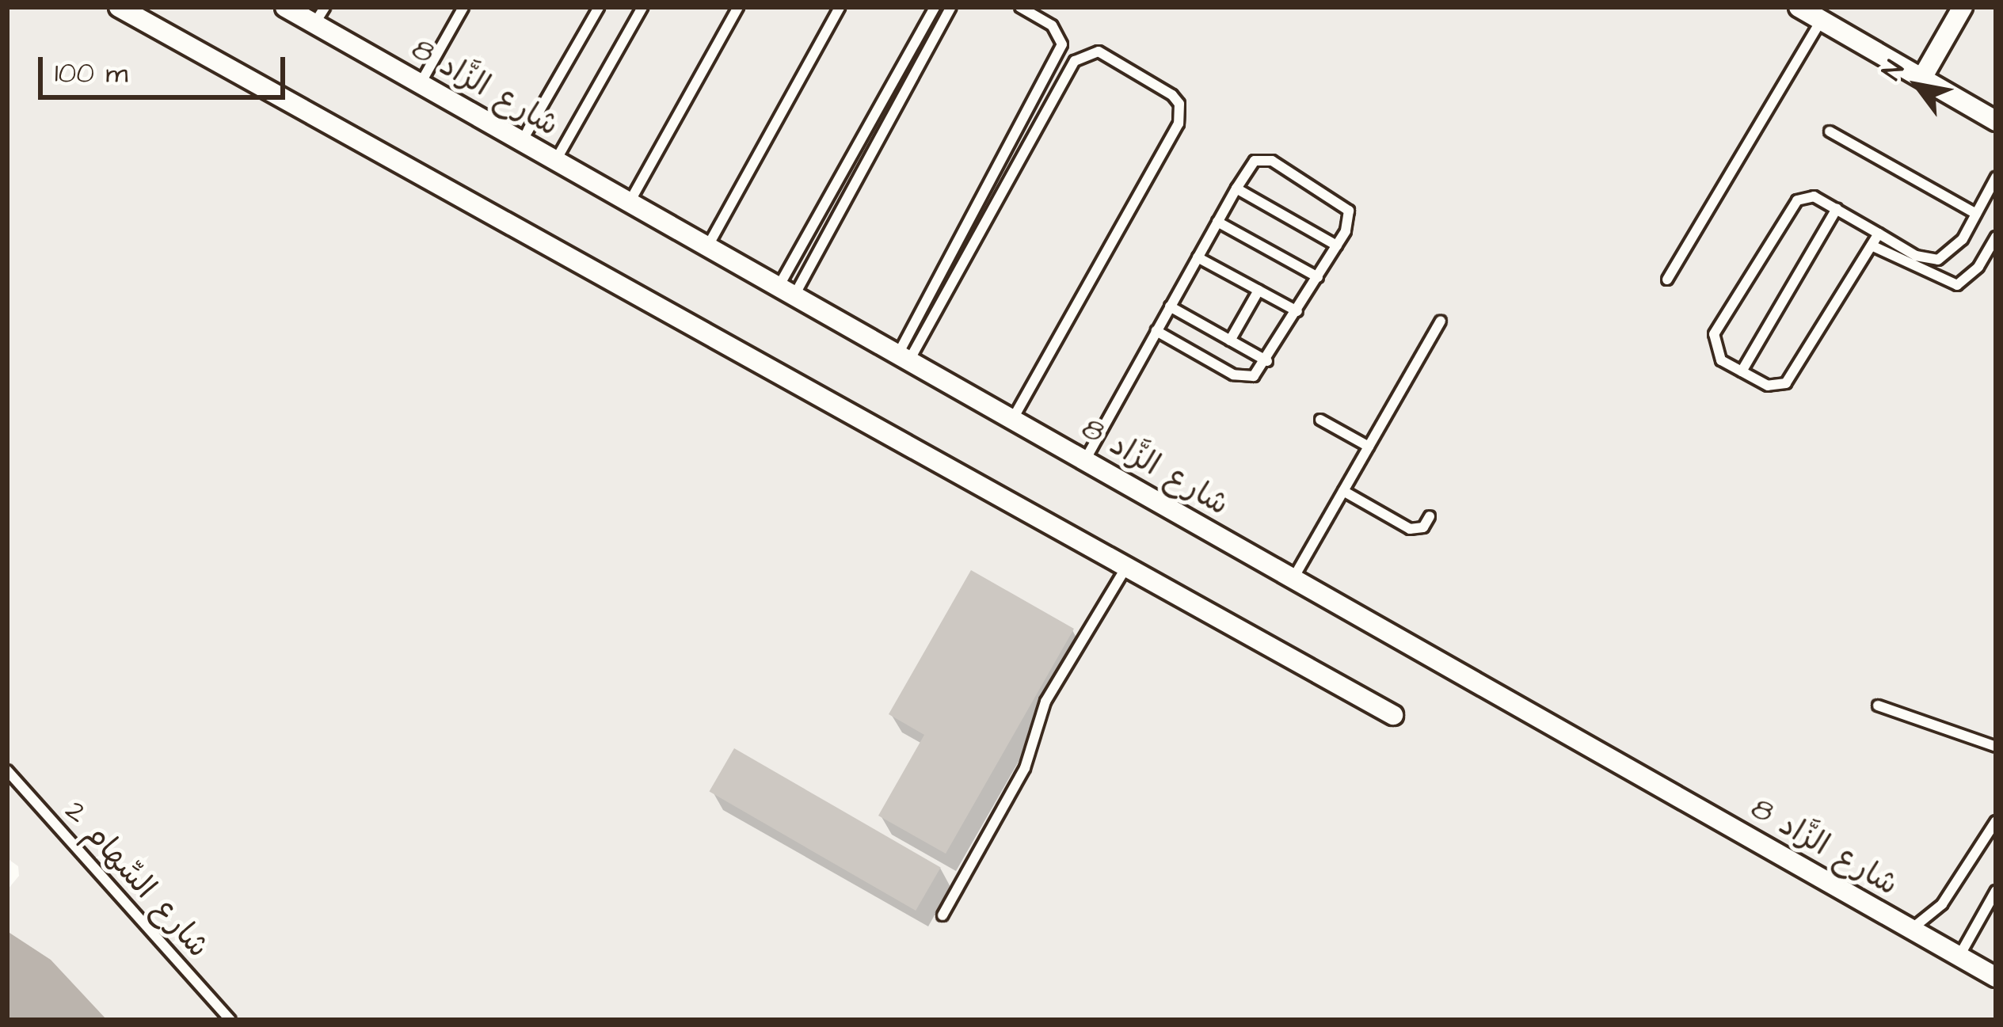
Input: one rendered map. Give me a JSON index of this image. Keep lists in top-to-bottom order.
{
  "streets": {
    "street": ["شارع الزَّاد 8"],
    "lane": ["شارع السِّهام 2"]
  },
  "scale_bar": "100 m",
  "north": "top left"
}
